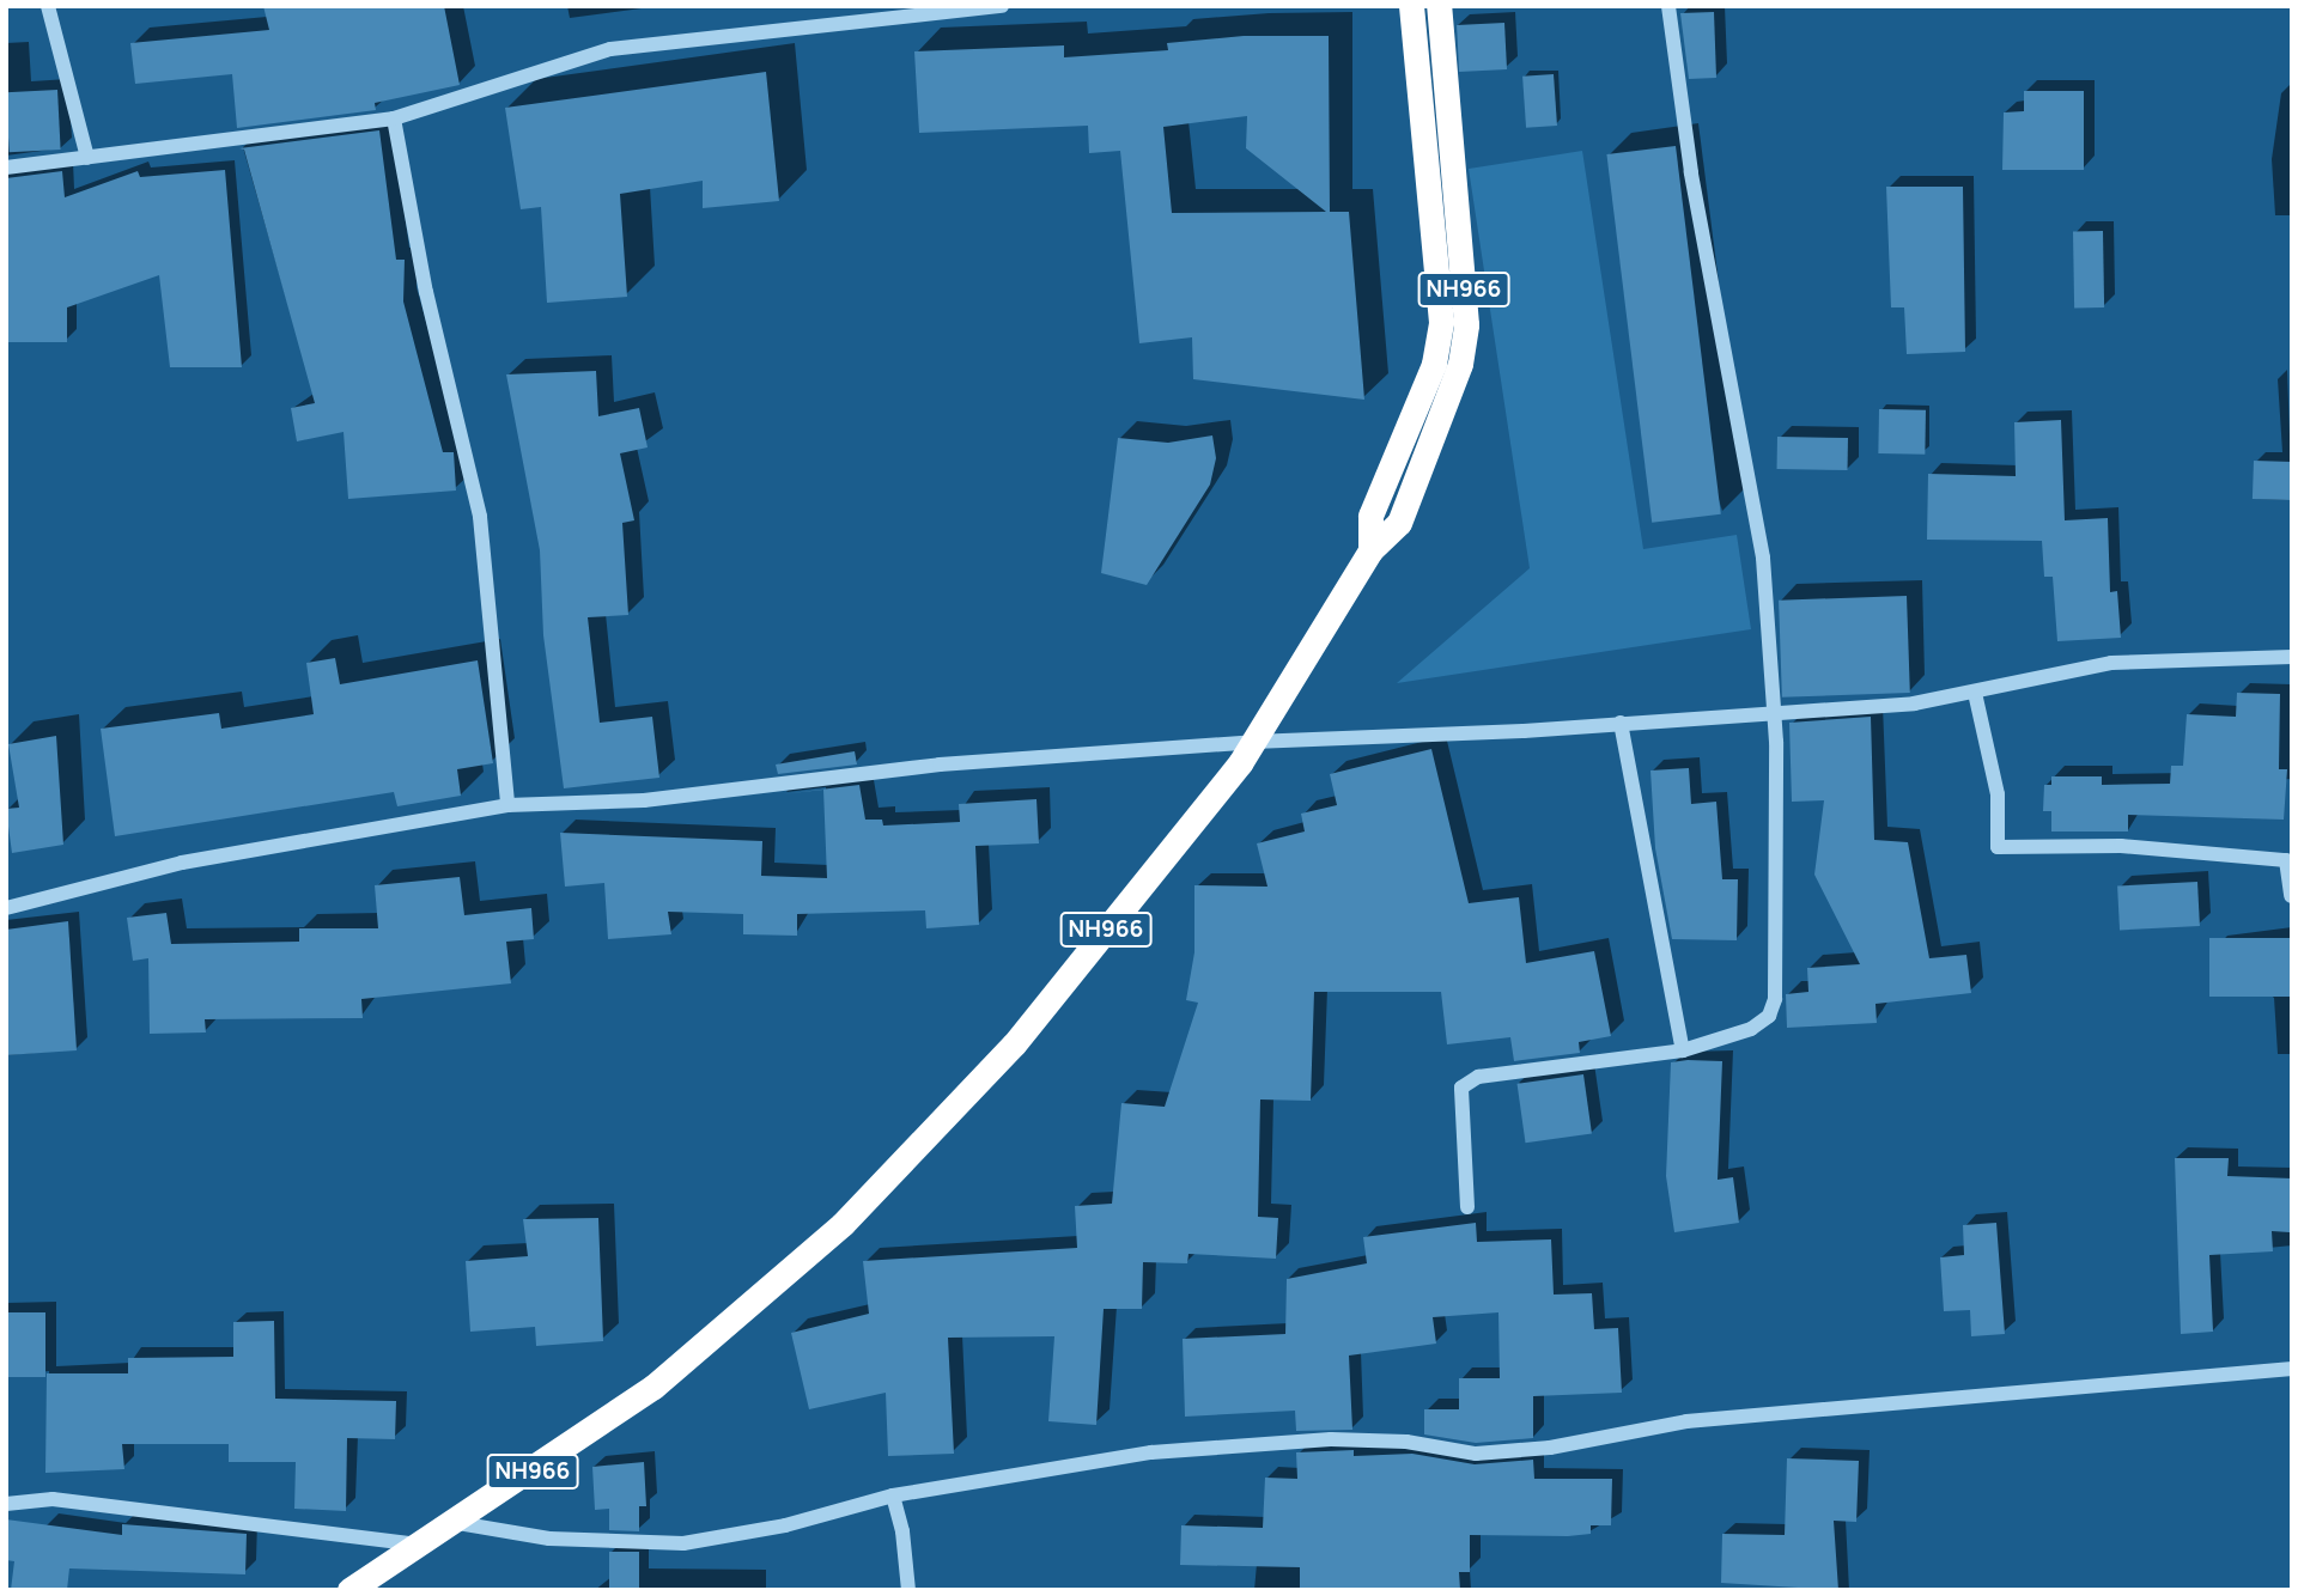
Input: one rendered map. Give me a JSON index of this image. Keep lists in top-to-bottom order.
{
  "streets": {
    "highway": ["NH966"]
  }
}
